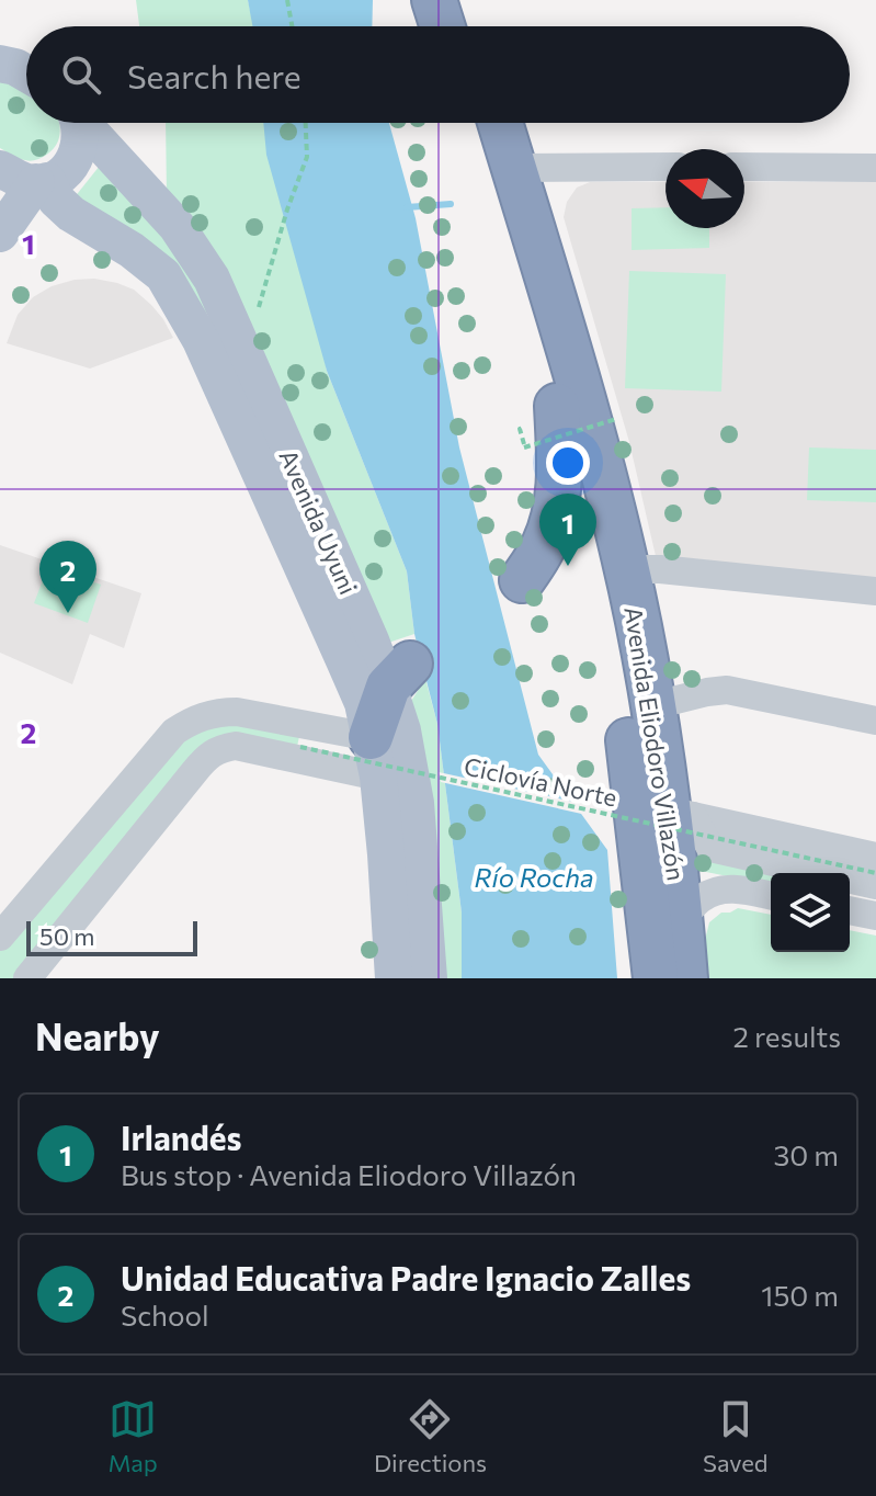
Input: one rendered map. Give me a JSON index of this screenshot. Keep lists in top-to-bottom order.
{
  "streets": {
    "highway": ["Avenida Eliodoro Villazón"],
    "main road": ["Avenida Uyuni"],
    "path": ["Ciclovía Norte"]
  },
  "water": ["Río Rocha"],
  "scale_bar": "50 m",
  "north": "left",
  "page": {
    "search": "Search here",
    "pins": ["1", "2"],
    "scale": "50 m",
    "heading": ["Nearby", "2 results"],
    "list": [
      {
        "mark": "1",
        "name": "Irlandés",
        "note": "Bus stop · Avenida Eliodoro Villazón",
        "value": "30 m"
      },
      {
        "mark": "2",
        "name": "Unidad Educativa Padre Ignacio Zalles",
        "note": "School",
        "value": "150 m"
      }
    ],
    "nav": ["Map", "Directions", "Saved"]
  },
  "grid": {
    "rows": ["1", "2"]
  }
}
